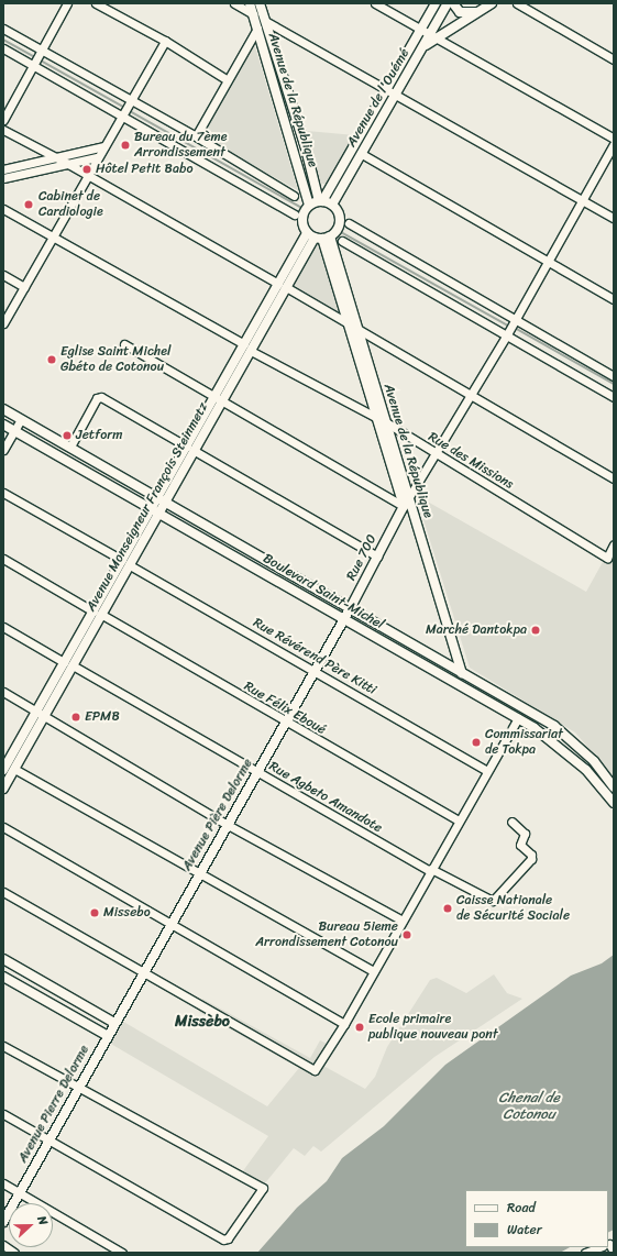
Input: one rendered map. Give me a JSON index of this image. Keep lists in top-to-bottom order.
{
  "streets": {
    "main road": [
      "Avenue de l'Ouémé",
      "Avenue de la République",
      "Avenue Monseigneur François Steinmetz",
      "Rue 700",
      "Boulevard Saint-Michel",
      "Avenue Pière Delorme",
      "Avenue Pierre Delorme"
    ],
    "street": [
      "Rue des Missions",
      "Rue Révérend Père Kitti",
      "Rue Félix Eboué",
      "Rue Agbeto Amandote"
    ]
  },
  "crossings": [
    ["Avenue de l'Ouémé", "Avenue de la République"],
    ["Avenue de l'Ouémé", "Avenue Monseigneur François Steinmetz"],
    ["Avenue de la République", "Rue des Missions"],
    ["Avenue de la République", "Avenue Monseigneur François Steinmetz"],
    ["Avenue de la République", "Rue 700"],
    ["Avenue de la République", "Boulevard Saint-Michel"],
    ["Rue des Missions", "Avenue Monseigneur François Steinmetz"],
    ["Avenue Monseigneur François Steinmetz", "Boulevard Saint-Michel"],
    ["Avenue Monseigneur François Steinmetz", "Rue Révérend Père Kitti"],
    ["Avenue Monseigneur François Steinmetz", "Rue Félix Eboué"],
    ["Avenue Monseigneur François Steinmetz", "Rue Agbeto Amandote"],
    ["Rue 700", "Boulevard Saint-Michel"],
    ["Rue 700", "Avenue Pière Delorme"],
    ["Boulevard Saint-Michel", "Avenue Pière Delorme"],
    ["Rue Révérend Père Kitti", "Avenue Pière Delorme"],
    ["Rue Félix Eboué", "Avenue Pière Delorme"],
    ["Rue Agbeto Amandote", "Avenue Pière Delorme"],
    ["Avenue Pière Delorme", "Avenue Pierre Delorme"]
  ],
  "districts": ["Missèbo"],
  "water": ["Chenal de Cotonou"],
  "places": [
    "Bureau du 7ème Arrondissement",
    "Hôtel Petit Babo",
    "Cabinet de Cardiologie",
    "Eglise Saint Michel Gbéto de Cotonou",
    "Jetform",
    "Marché Dantokpa",
    "EPMB",
    "Commissariat de Tokpa",
    "Caisse Nationale de Sécurité Sociale",
    "Missebo",
    "Bureau 5ieme Arrondissement Cotonou",
    "Ecole primaire publique nouveau pont"
  ],
  "legend": ["Road", "Water"],
  "north": "right"
}
